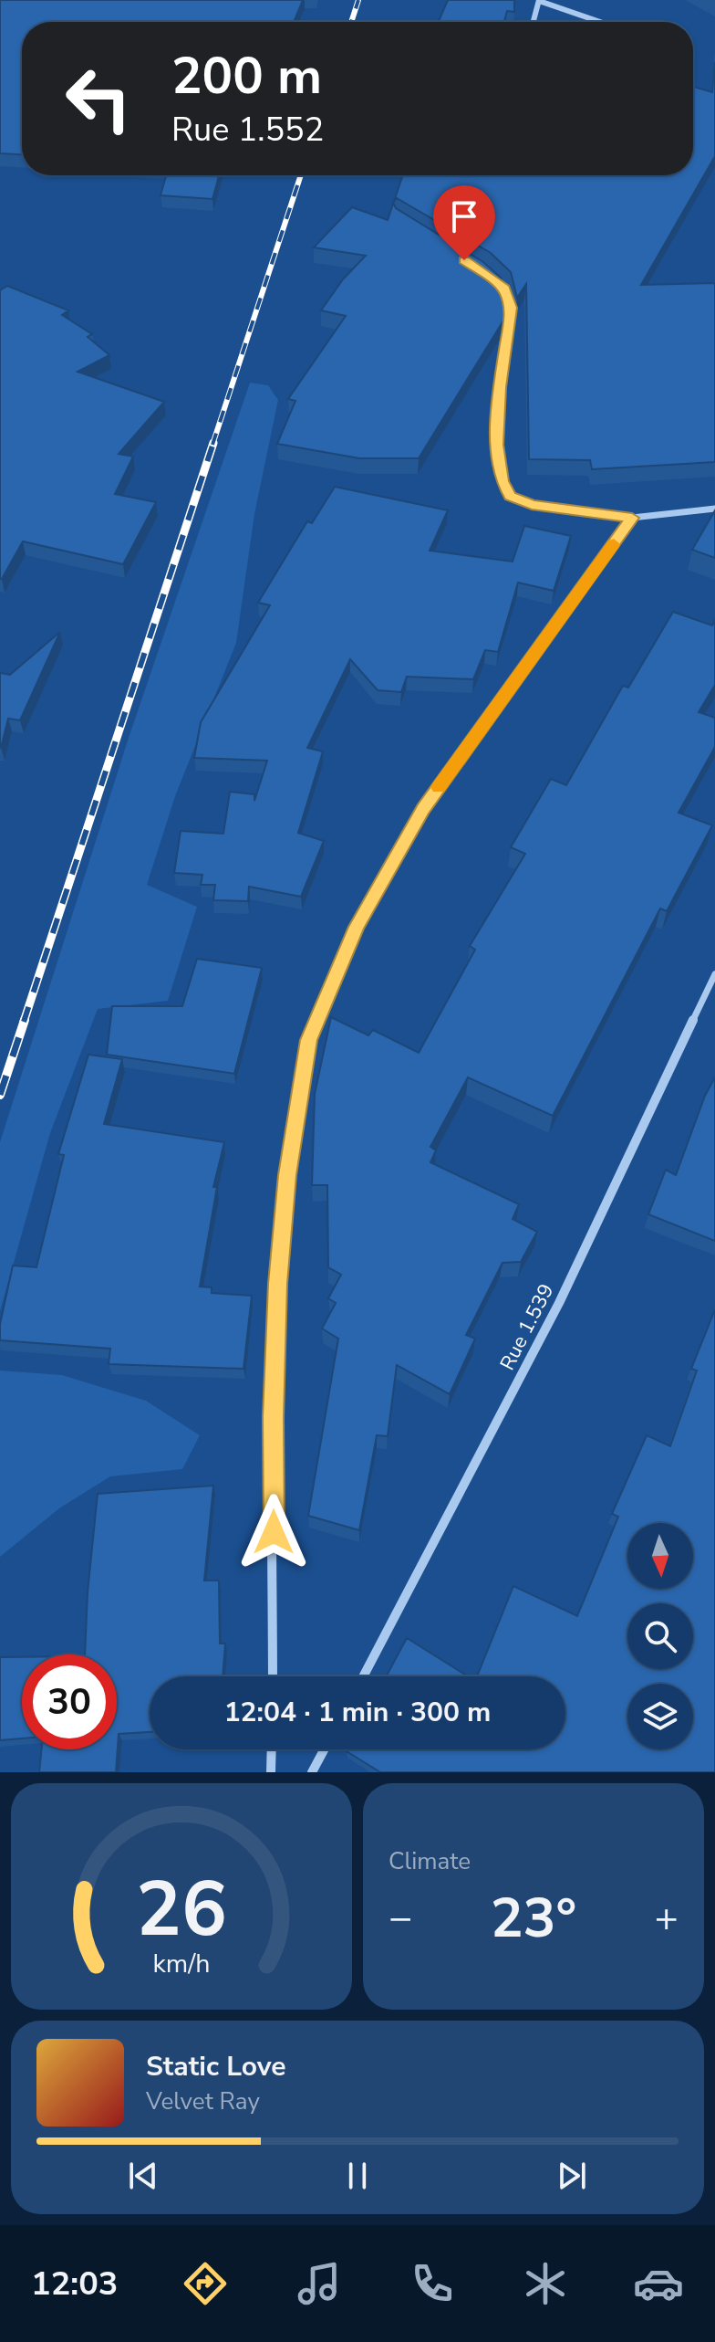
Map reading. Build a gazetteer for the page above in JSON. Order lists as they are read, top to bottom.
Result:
{
  "streets": {
    "street": ["Rue 1.539"]
  },
  "north": "bottom",
  "page": {
    "turn": ["200 m", "Rue 1.552"],
    "limit": "30",
    "trip": "12:04 · 1 min · 300 m",
    "tile": "Climate",
    "heat": ["−", "23°", "+"],
    "song": ["Static Love", "Velvet Ray"],
    "tabs": "12:03",
    "gauge": ["26", "km/h"]
  }
}
